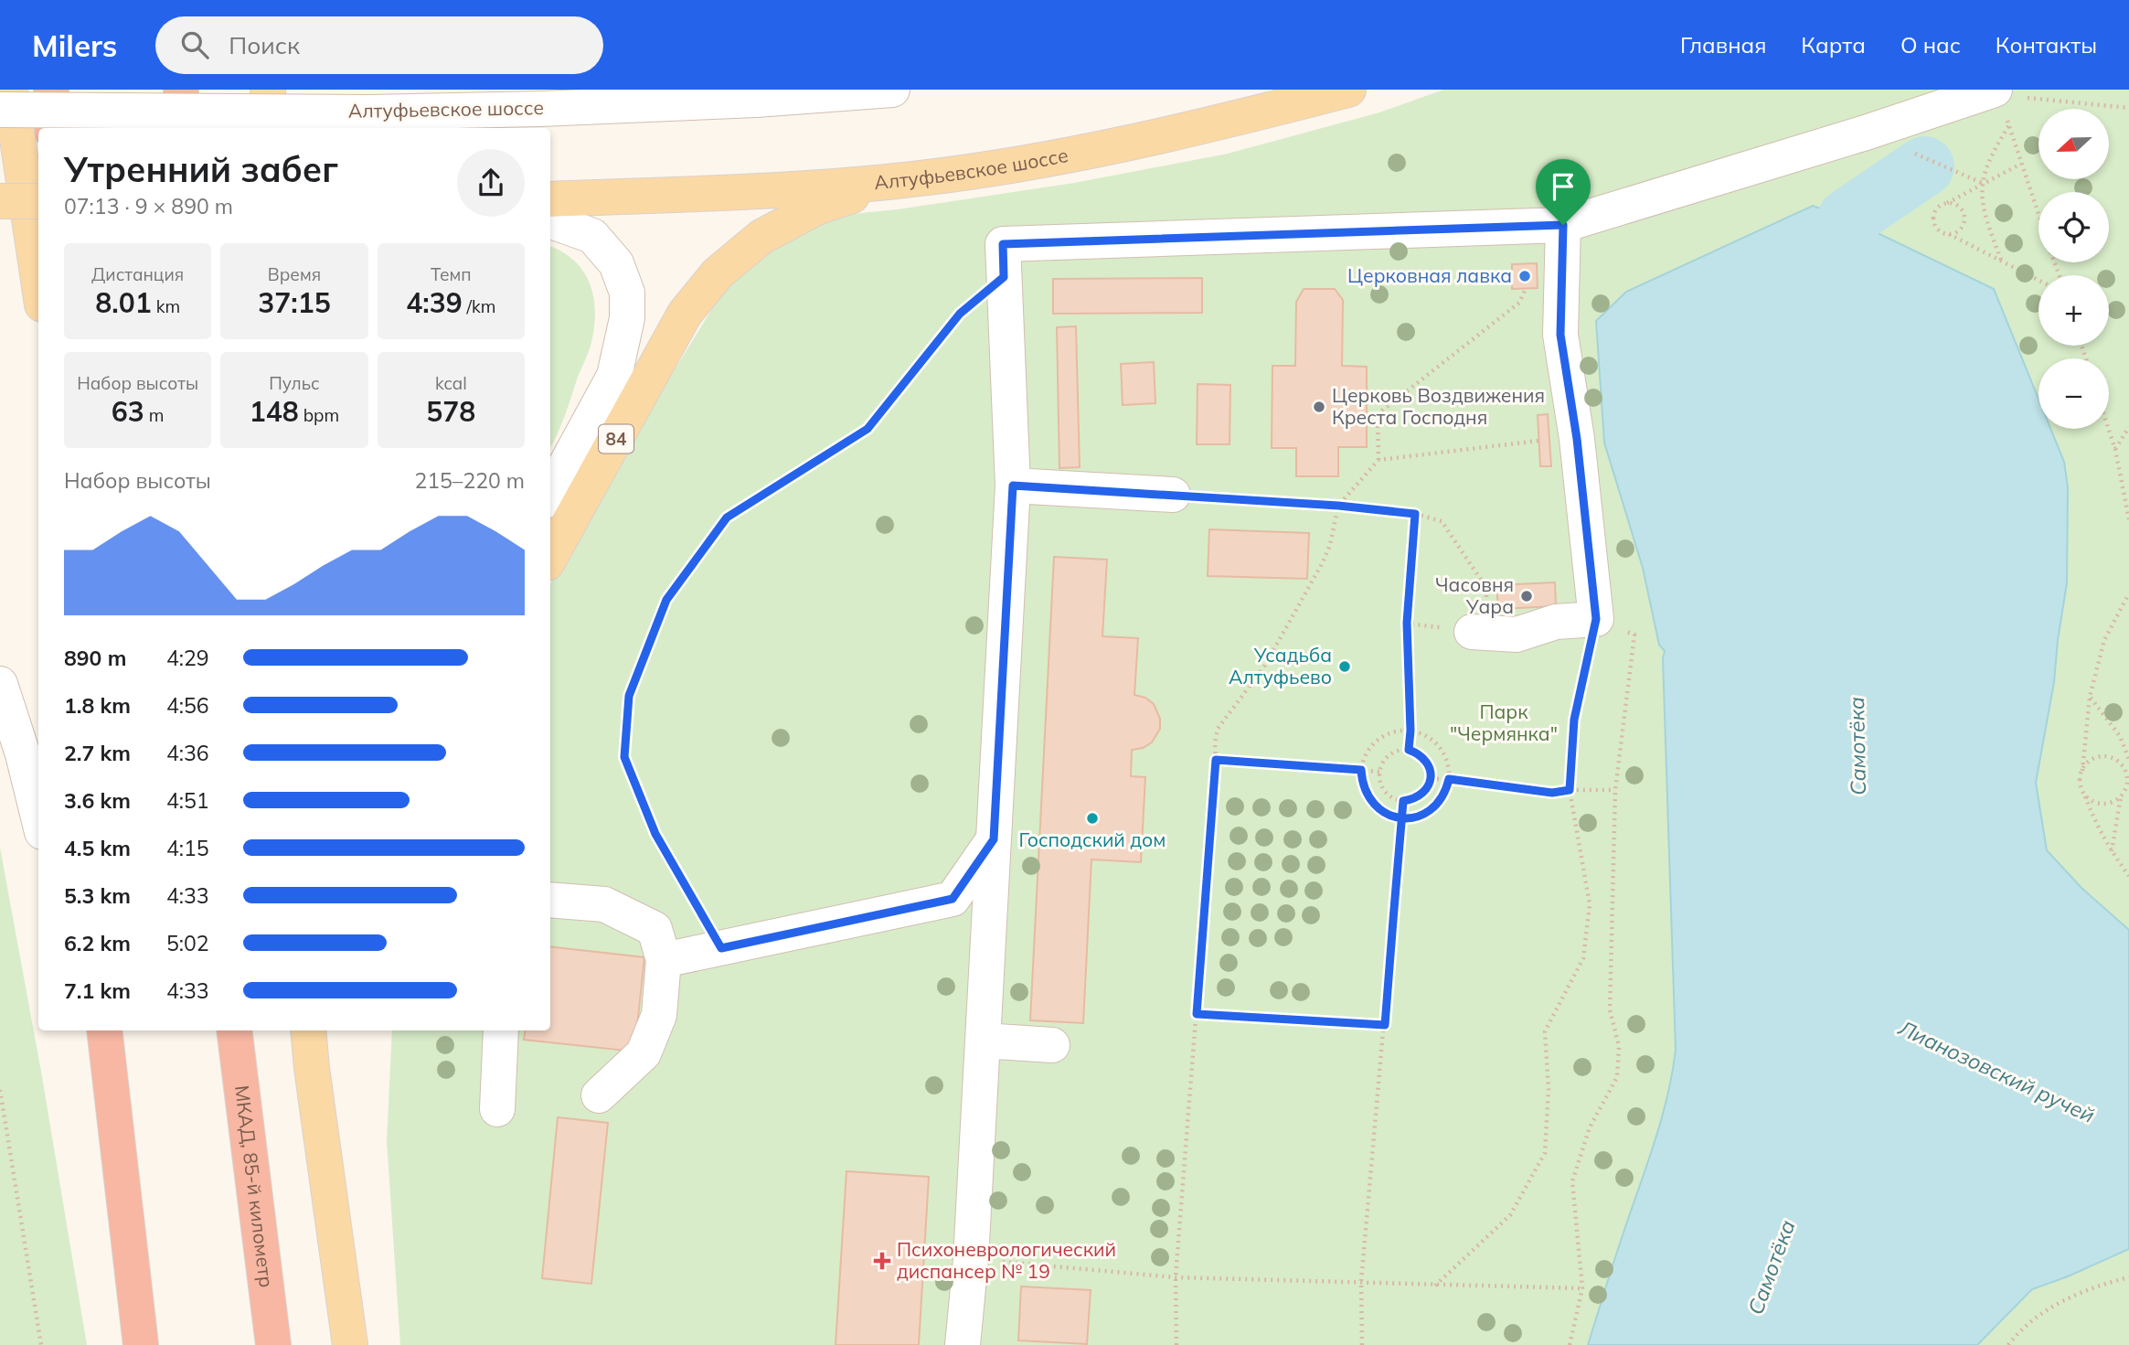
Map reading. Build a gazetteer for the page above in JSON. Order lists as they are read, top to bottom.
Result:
{
  "streets": {
    "highway": ["МКАД, 85-й километр"],
    "main road": ["Алтуфьевское шоссе", "84"]
  },
  "crossings": [
    ["Алтуфьевское шоссе", "84"]
  ],
  "water": ["Самотёка", "Лианозовский ручей"],
  "parks": ["Парк \"Чермянка\""],
  "places": {
    "other": [
      "Церковная лавка",
      "Церковь Воздвижения Креста Господня",
      "Часовня Уара",
      "Усадьба Алтуфьево",
      "Господский дом"
    ],
    "health": ["Психоневрологический диспансер № 19"]
  },
  "north": "left",
  "page": {
    "header": "Milers",
    "search": "Поиск",
    "nav": [
      "Главная",
      "Карта",
      "О нас",
      "Контакты"
    ],
    "map_buttons": ["+", "−"],
    "heading": ["Утренний забег", "07:13 · 9 × 890 m"],
    "stats": [
      ["Дистанция", "8.01 km"],
      ["Время", "37:15"],
      ["Темп", "4:39 /km"],
      ["Набор высоты", "63 m"],
      ["Пульс", "148 bpm"],
      ["kcal", "578"]
    ],
    "chart": ["Набор высоты", "215–220 m"],
    "list": [
      {
        "name": "890 m",
        "note": "4:29"
      },
      {
        "name": "1.8 km",
        "note": "4:56"
      },
      {
        "name": "2.7 km",
        "note": "4:36"
      },
      {
        "name": "3.6 km",
        "note": "4:51"
      },
      {
        "name": "4.5 km",
        "note": "4:15"
      },
      {
        "name": "5.3 km",
        "note": "4:33"
      },
      {
        "name": "6.2 km",
        "note": "5:02"
      },
      {
        "name": "7.1 km",
        "note": "4:33"
      }
    ]
  }
}
